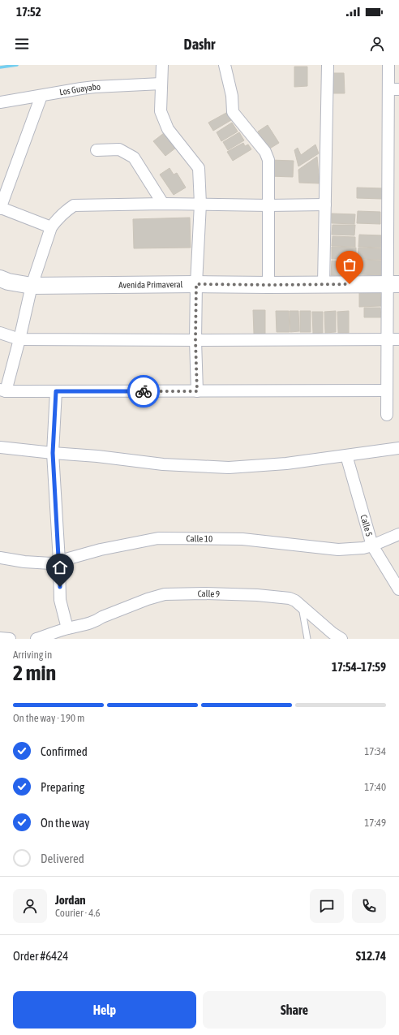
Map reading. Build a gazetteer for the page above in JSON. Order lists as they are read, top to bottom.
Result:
{
  "streets": {
    "street": [
      "Los Guayabo",
      "Avenida Primaveral",
      "Calle 5",
      "Calle 10",
      "Calle 9"
    ]
  },
  "crossings": [
    ["Calle 5", "Calle 10"]
  ],
  "page": {
    "status": "17:52",
    "header": "Dashr",
    "heading": ["2 min", "Arriving in", "17:54–17:59"],
    "panel": [
      "Jordan",
      "Courier · 4.6",
      "Order #6424",
      "$12.74"
    ],
    "bar": "On the way · 190 m",
    "list": [
      ["Confirmed", "17:34"],
      ["Preparing", "17:40"],
      ["On the way", "17:49"],
      "Delivered"
    ],
    "buttons": ["Help", "Share"]
  }
}
